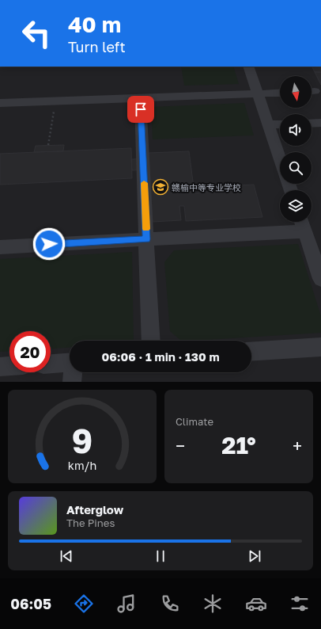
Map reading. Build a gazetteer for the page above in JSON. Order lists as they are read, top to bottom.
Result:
{
  "places": {
    "school or university": ["赣榆中等专业学校"]
  },
  "north": "bottom",
  "page": {
    "turn": ["40 m", "Turn left"],
    "limit": "20",
    "trip": "06:06 · 1 min · 130 m",
    "tile": "Climate",
    "heat": ["−", "21°", "+"],
    "song": ["Afterglow", "The Pines"],
    "tabs": "06:05",
    "gauge": ["9", "km/h"]
  }
}
